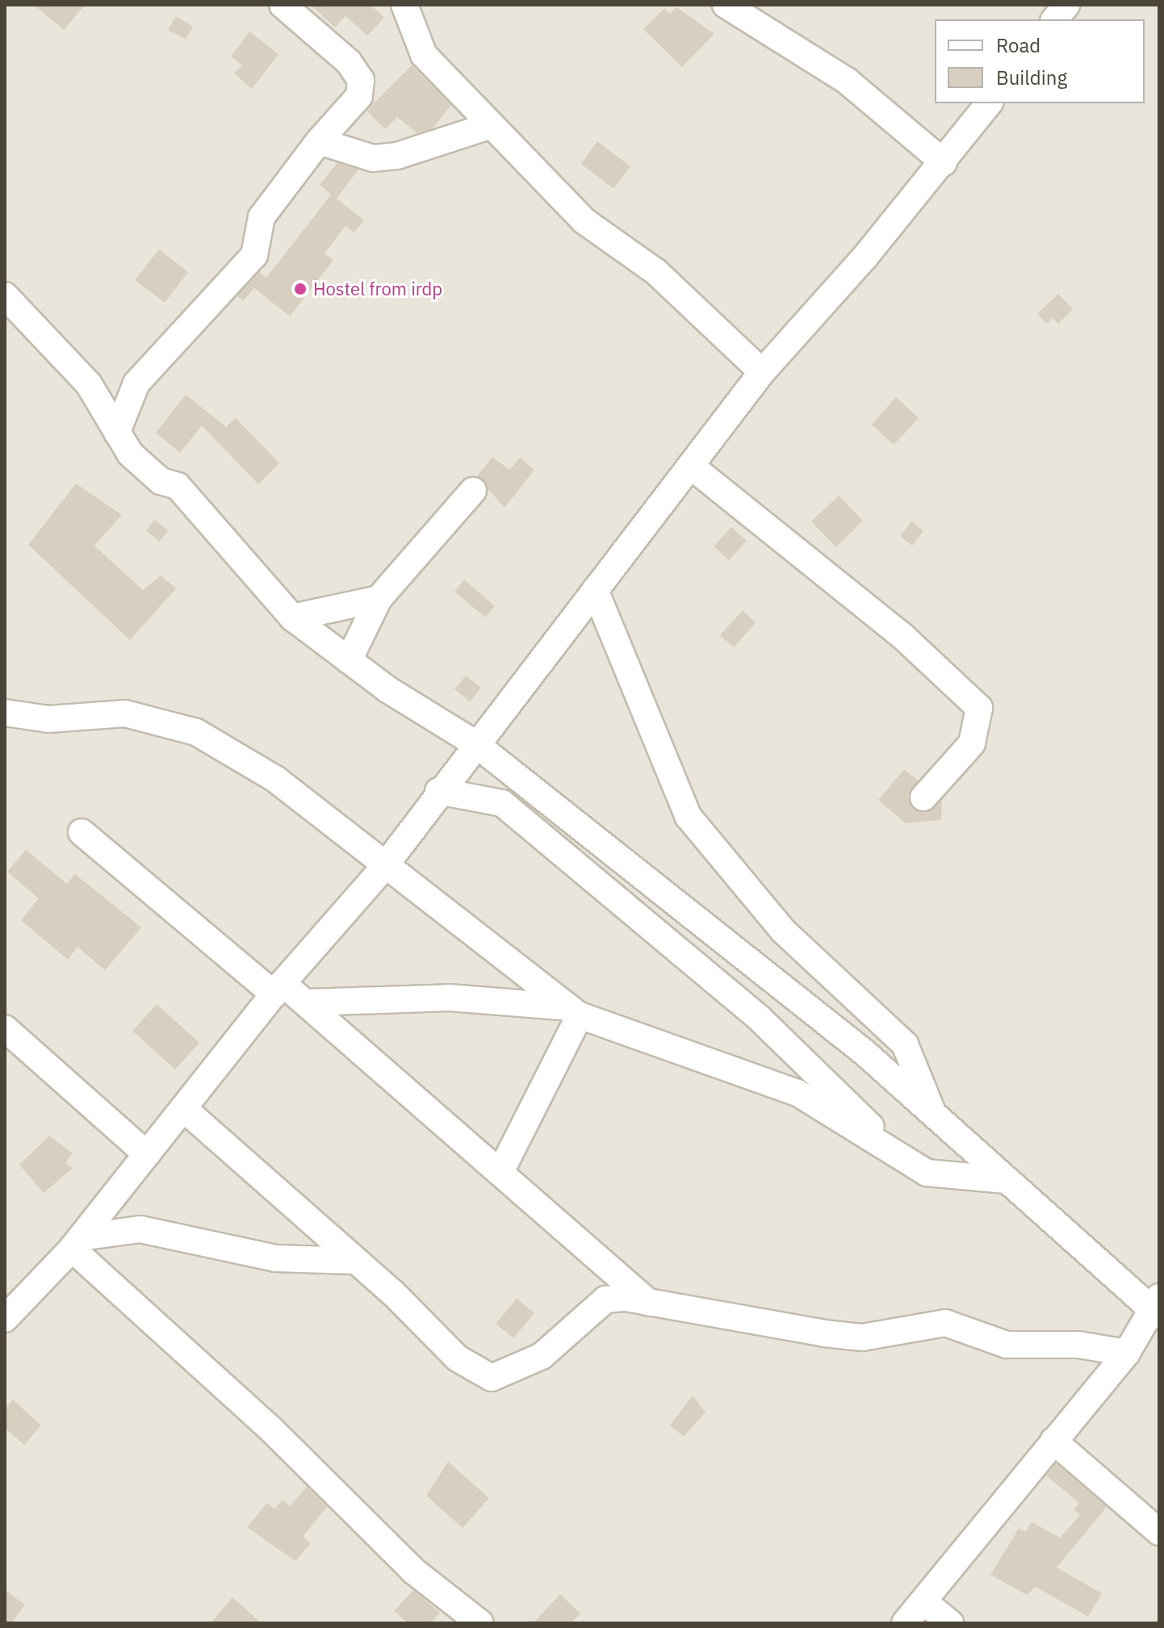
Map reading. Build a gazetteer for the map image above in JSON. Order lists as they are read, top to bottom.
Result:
{
  "places": ["Hostel from irdp"],
  "legend": ["Road", "Building"]
}
